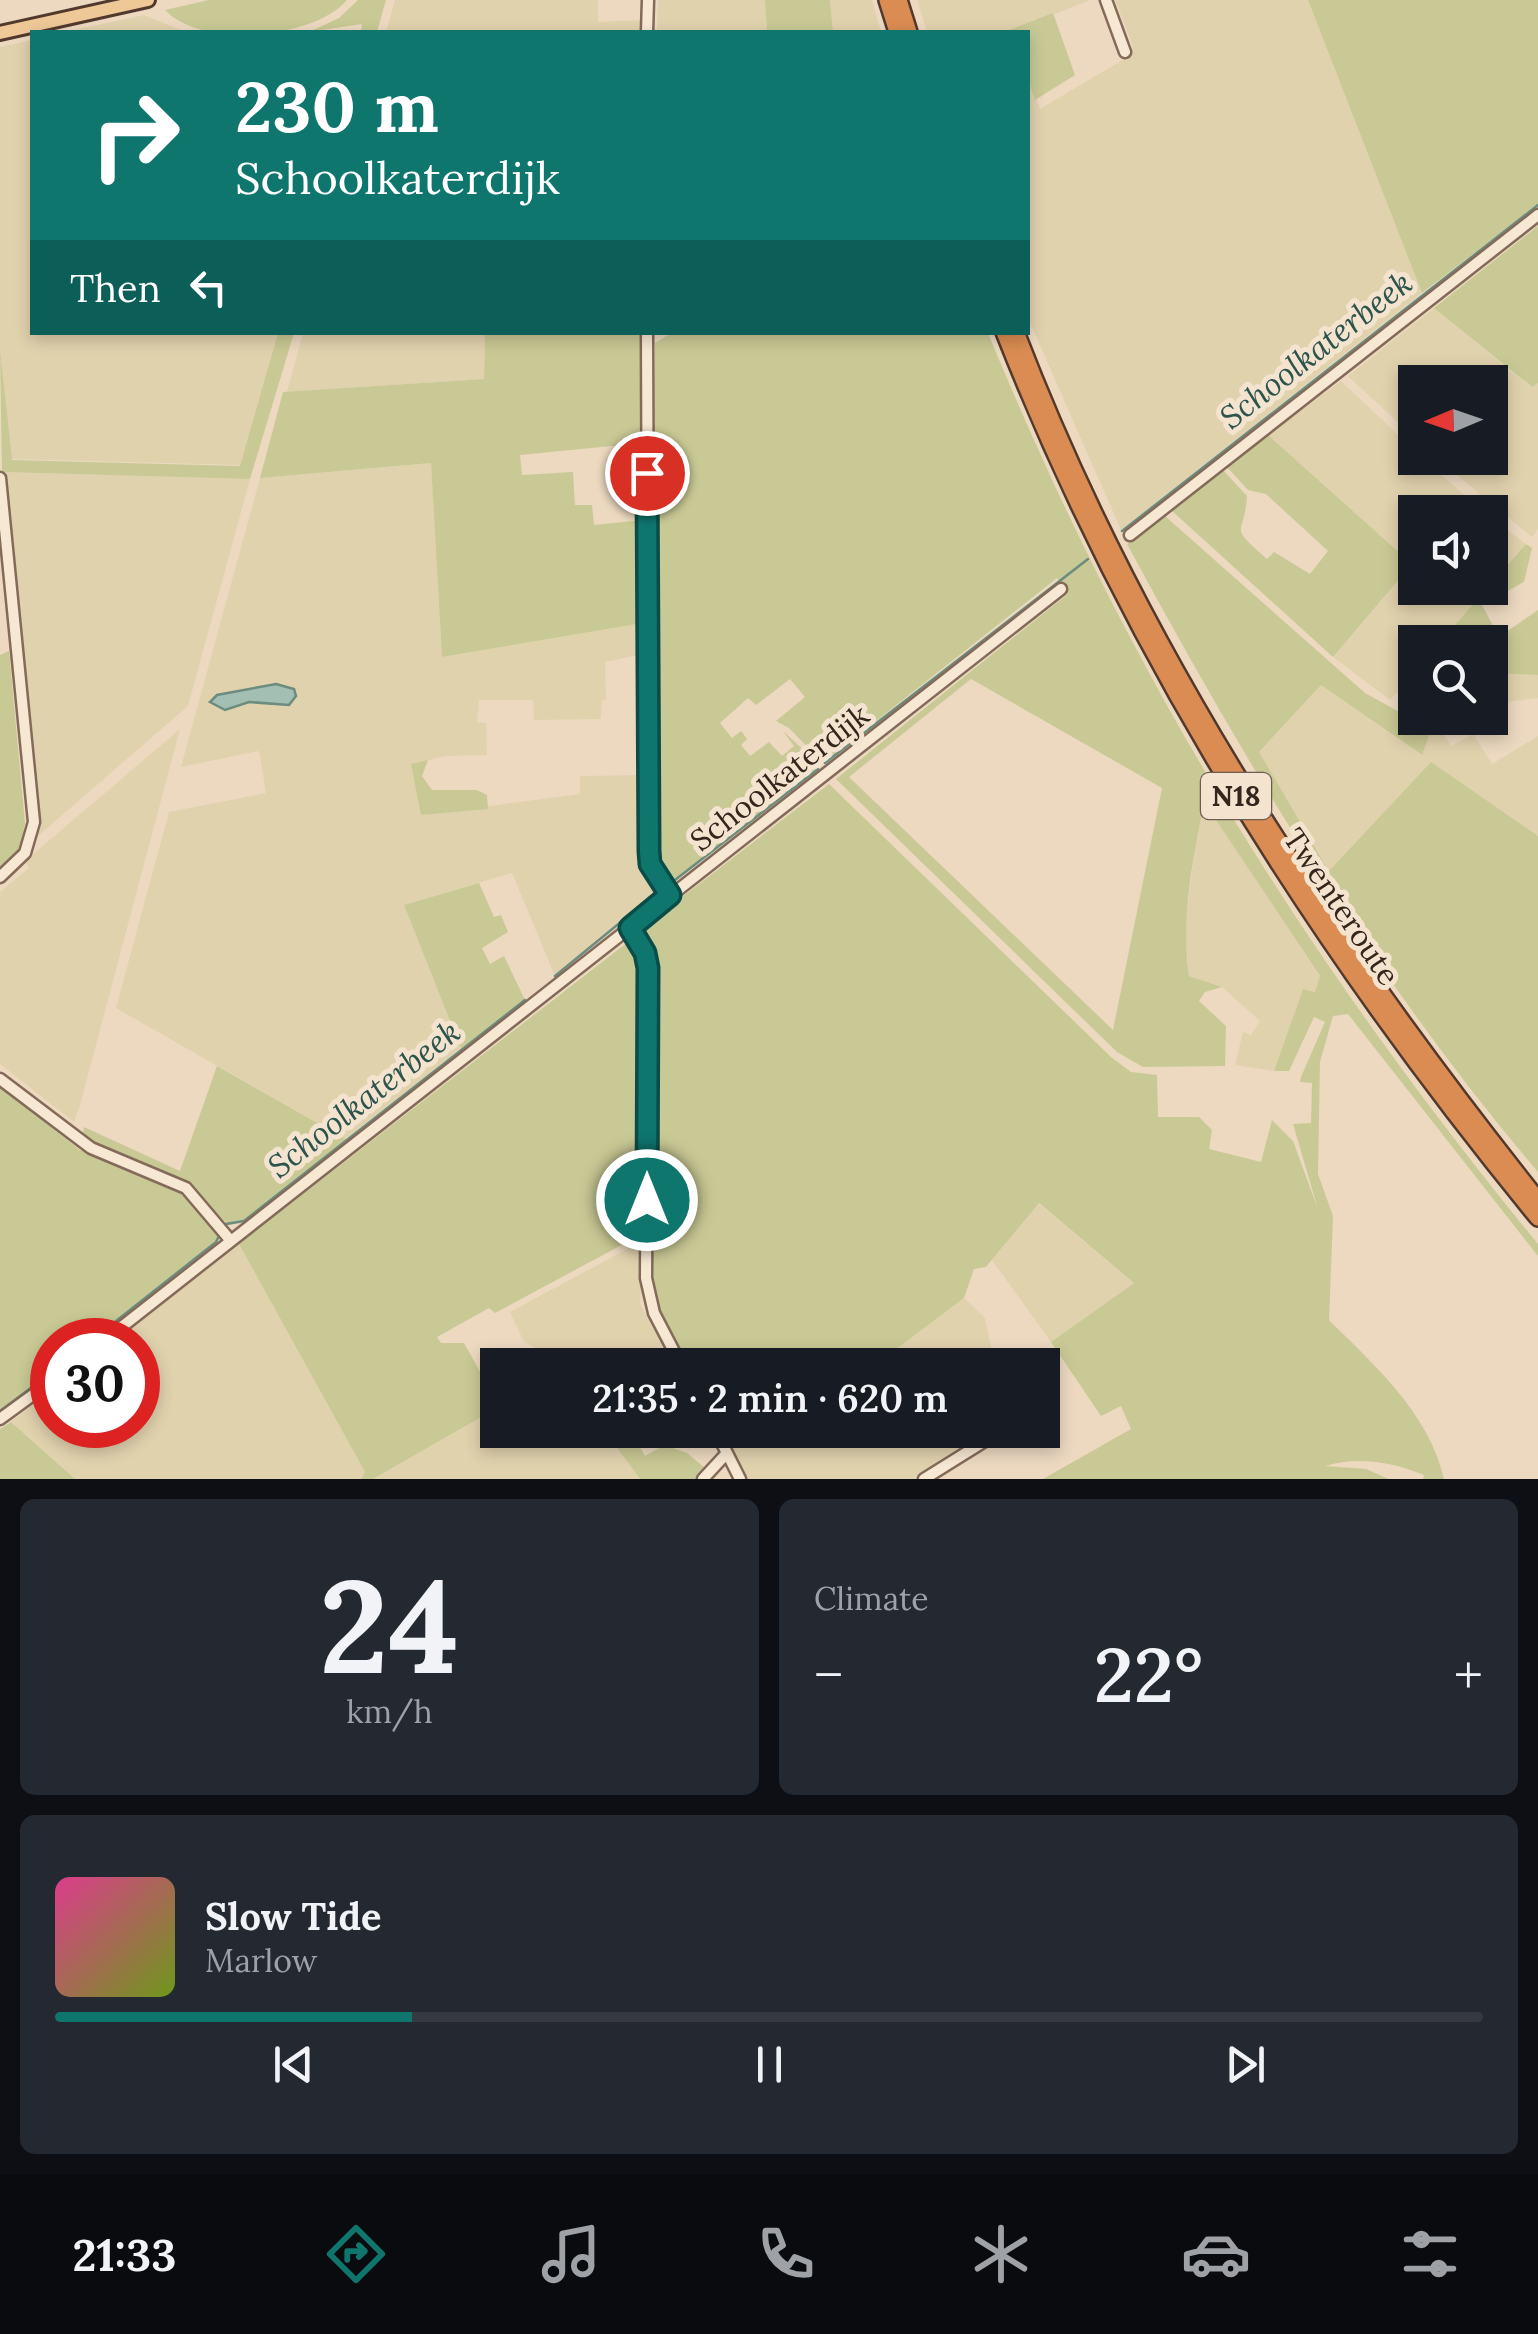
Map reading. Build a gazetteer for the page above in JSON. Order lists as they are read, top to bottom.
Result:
{
  "streets": {
    "highway": ["N18", "Twenteroute"],
    "street": ["Schoolkaterdijk"]
  },
  "water": ["Schoolkaterbeek"],
  "north": "left",
  "page": {
    "turn": ["230 m", "Schoolkaterdijk"],
    "then": "Then",
    "limit": "30",
    "trip": "21:35 · 2 min · 620 m",
    "tile": [
      ["24", "km/h"],
      "Climate"
    ],
    "heat": ["−", "22°", "+"],
    "song": ["Slow Tide", "Marlow"],
    "tabs": "21:33"
  }
}
